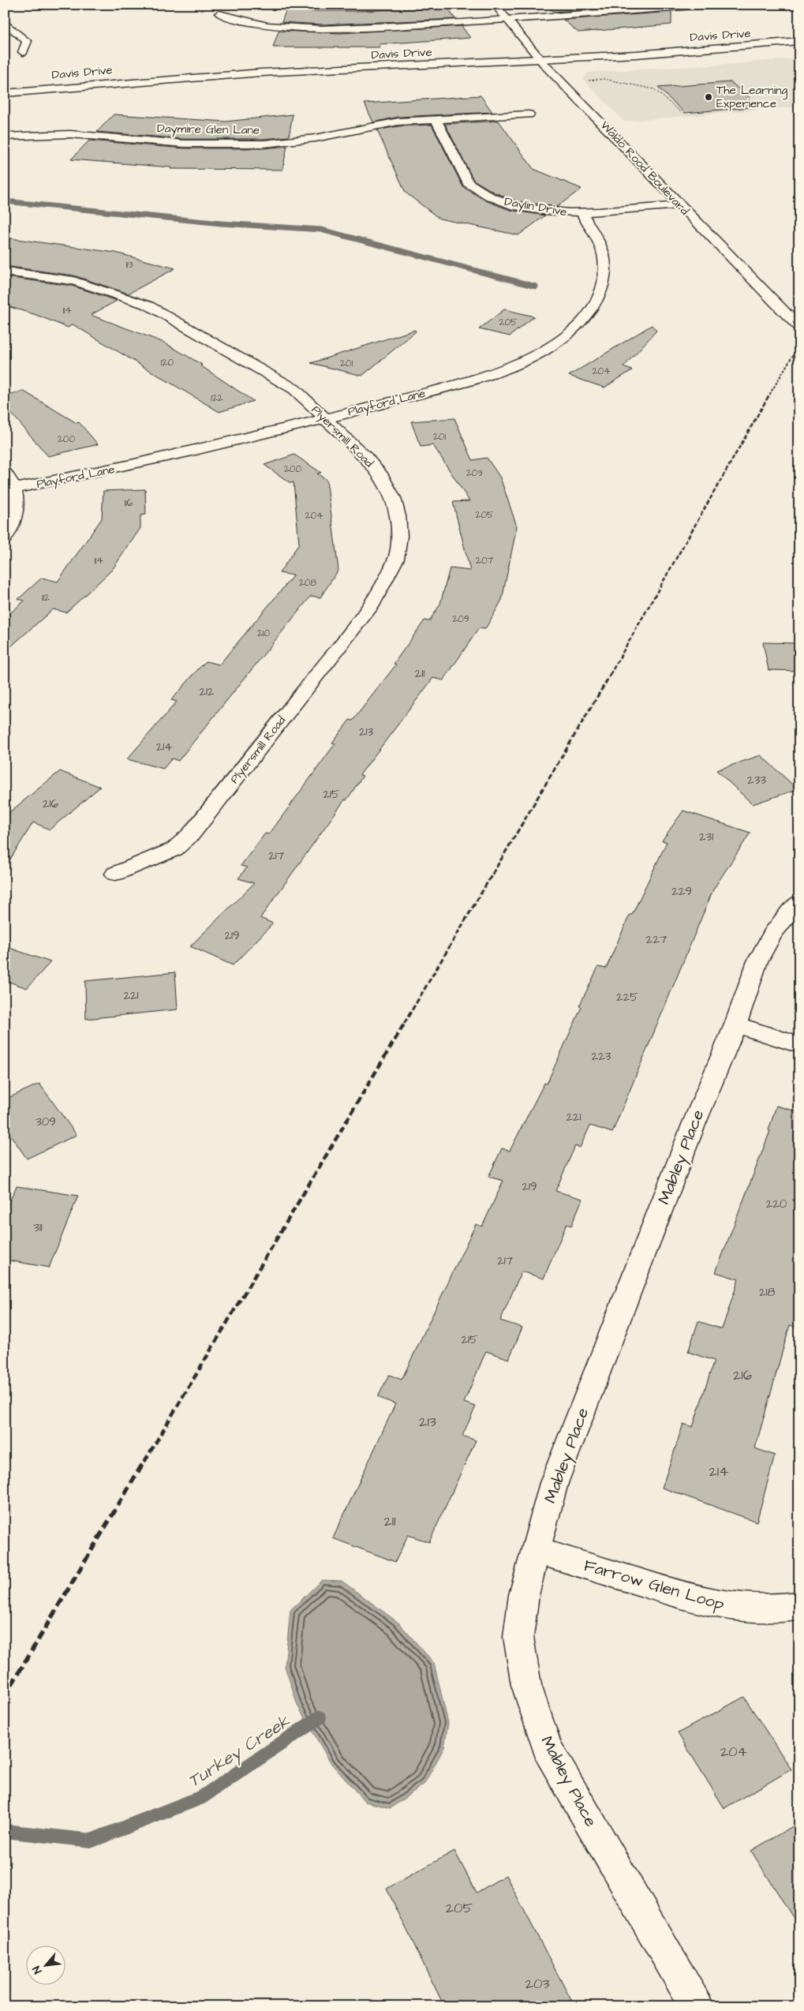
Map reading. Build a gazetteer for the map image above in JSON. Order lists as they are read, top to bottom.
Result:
{
  "streets": {
    "street": [
      "Davis Drive",
      "Daymire Glen Lane",
      "Waldo Rood Boulevard",
      "Daylin Drive",
      "Playford Lane",
      "Plyersmill Road",
      "Mabley Place",
      "Farrow Glen Loop"
    ]
  },
  "crossings": [
    ["Davis Drive", "Waldo Rood Boulevard"],
    ["Daymire Glen Lane", "Daylin Drive"],
    ["Waldo Rood Boulevard", "Daylin Drive"],
    ["Daylin Drive", "Playford Lane"],
    ["Playford Lane", "Plyersmill Road"],
    ["Mabley Place", "Farrow Glen Loop"]
  ],
  "water": ["Turkey Creek"],
  "places": ["The Learning Experience"],
  "house_numbers": [
    "113",
    "114",
    "205",
    "120",
    "201",
    "204",
    "122",
    "201",
    "200",
    "200",
    "203",
    "116",
    "205",
    "204",
    "114",
    "207",
    "208",
    "112",
    "209",
    "210",
    "211",
    "212",
    "213",
    "214",
    "233",
    "215",
    "216",
    "231",
    "217",
    "229",
    "219",
    "227",
    "221",
    "225",
    "223",
    "221",
    "309",
    "219",
    "220",
    "311",
    "217",
    "218",
    "215",
    "216",
    "213",
    "214",
    "211",
    "204",
    "205",
    "203"
  ],
  "north": "bottom left"
}
